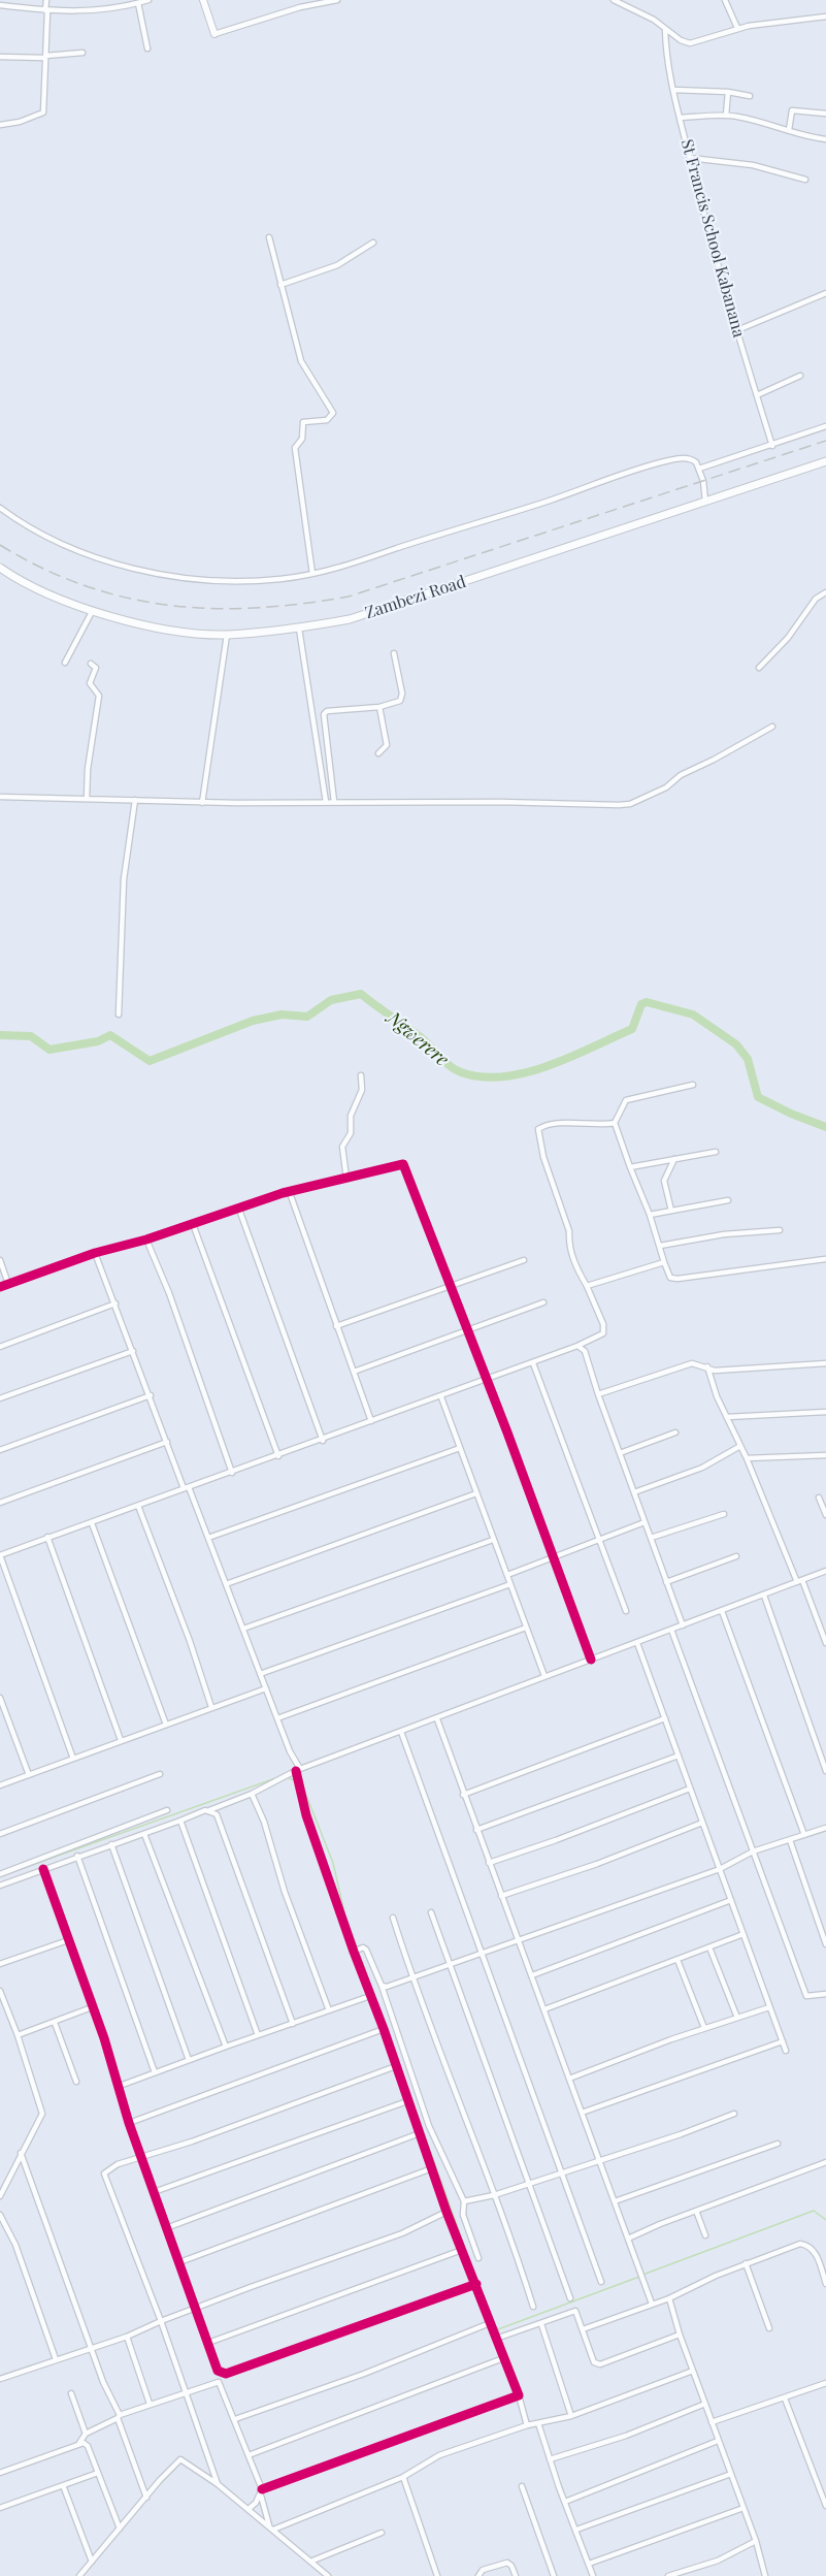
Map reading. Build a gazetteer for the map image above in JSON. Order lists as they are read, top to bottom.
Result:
{
  "streets": {
    "main road": ["Zambezi Road"],
    "street": ["St Francis School Kabanana"]
  },
  "water": ["Ngwerere"]
}
